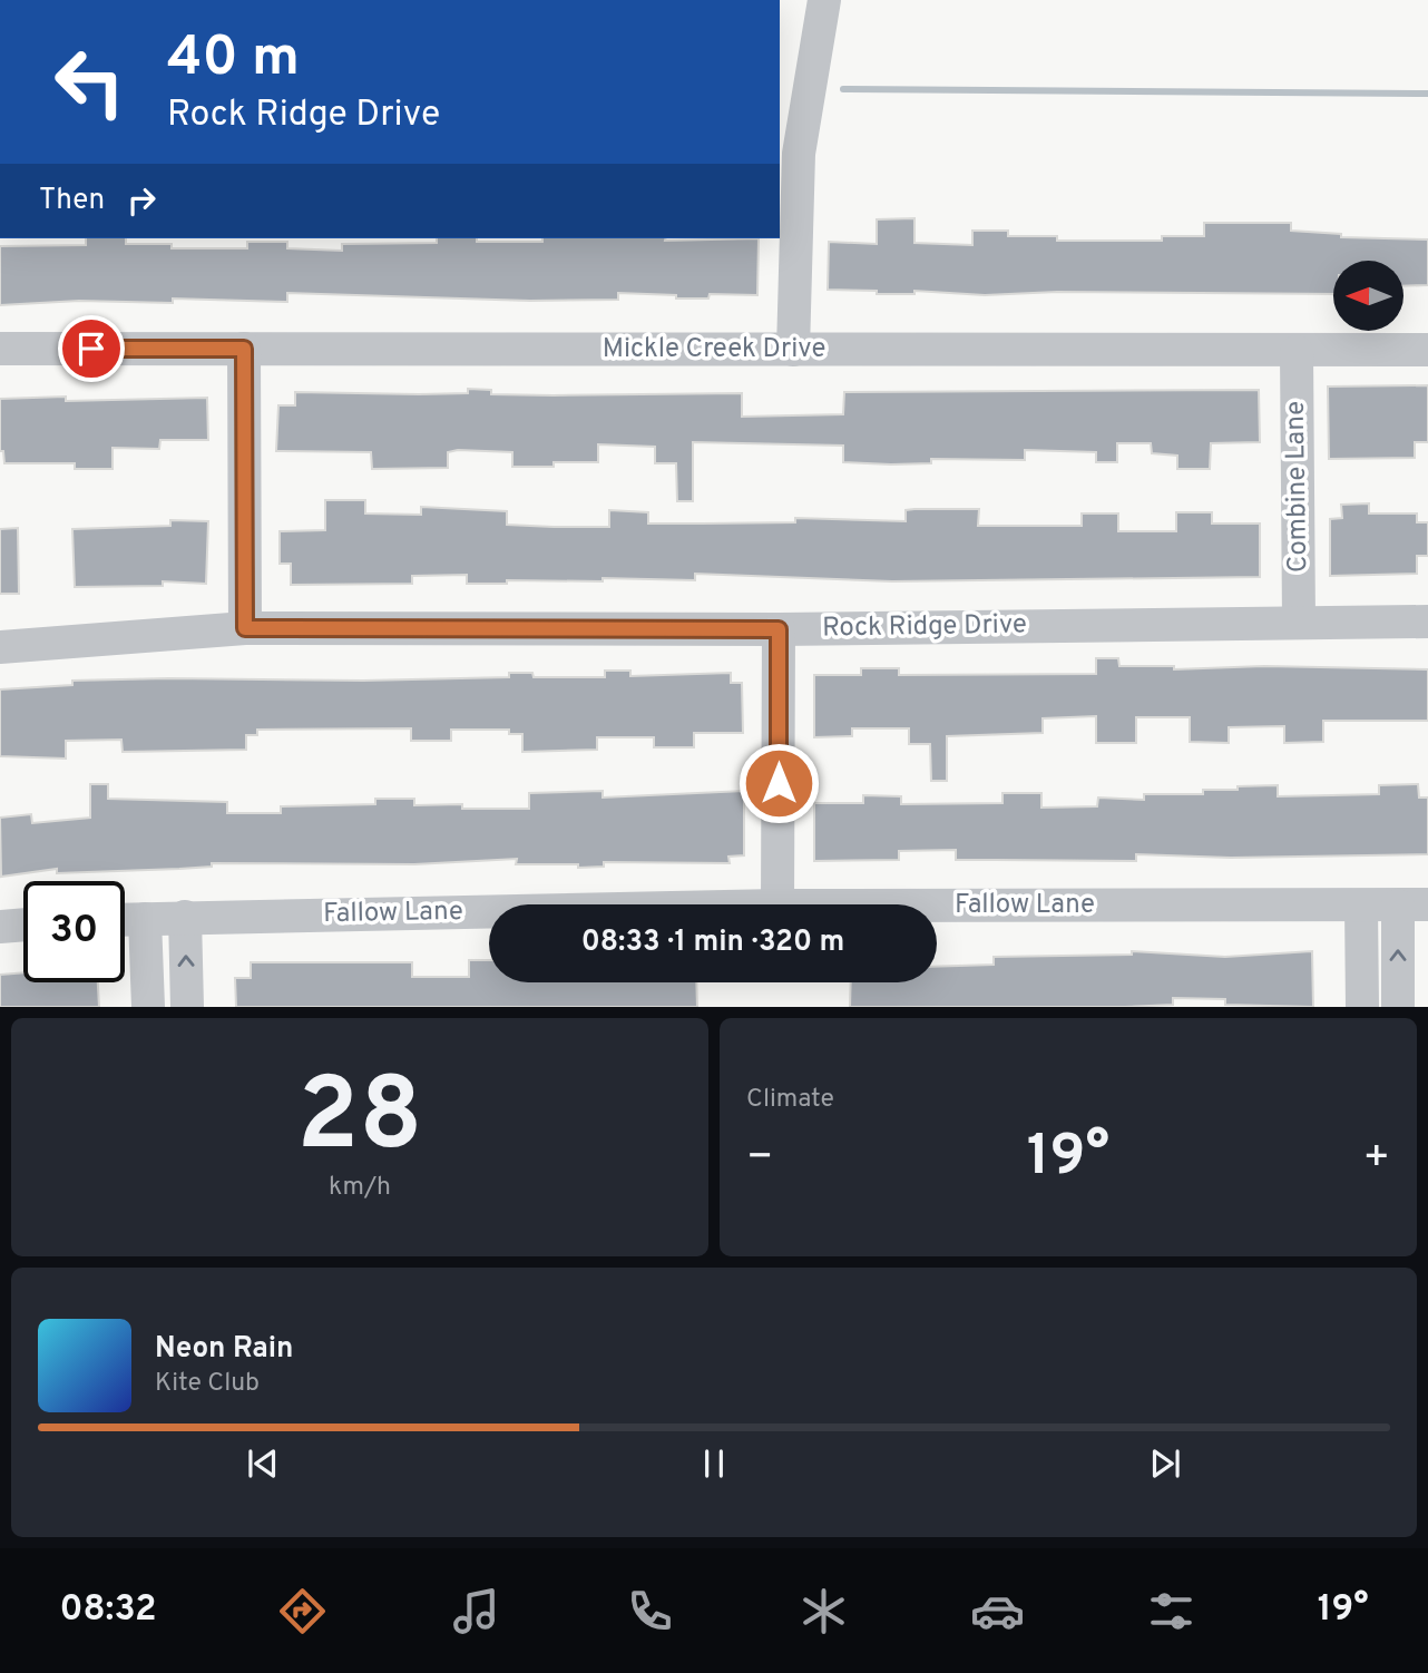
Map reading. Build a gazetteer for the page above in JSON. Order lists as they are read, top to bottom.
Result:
{
  "streets": {
    "street": [
      "Mickle Creek Drive",
      "Combine Lane",
      "Rock Ridge Drive",
      "Fallow Lane"
    ]
  },
  "crossings": [
    ["Mickle Creek Drive", "Combine Lane"],
    ["Combine Lane", "Rock Ridge Drive"]
  ],
  "north": "left",
  "page": {
    "turn": ["40 m", "Rock Ridge Drive"],
    "then": "Then",
    "limit": "30",
    "trip": "08:33 · 1 min · 320 m",
    "tile": [
      ["28", "km/h"],
      "Climate"
    ],
    "heat": ["−", "19°", "+"],
    "song": ["Neon Rain", "Kite Club"],
    "tabs": ["08:32", "19°"]
  }
}
